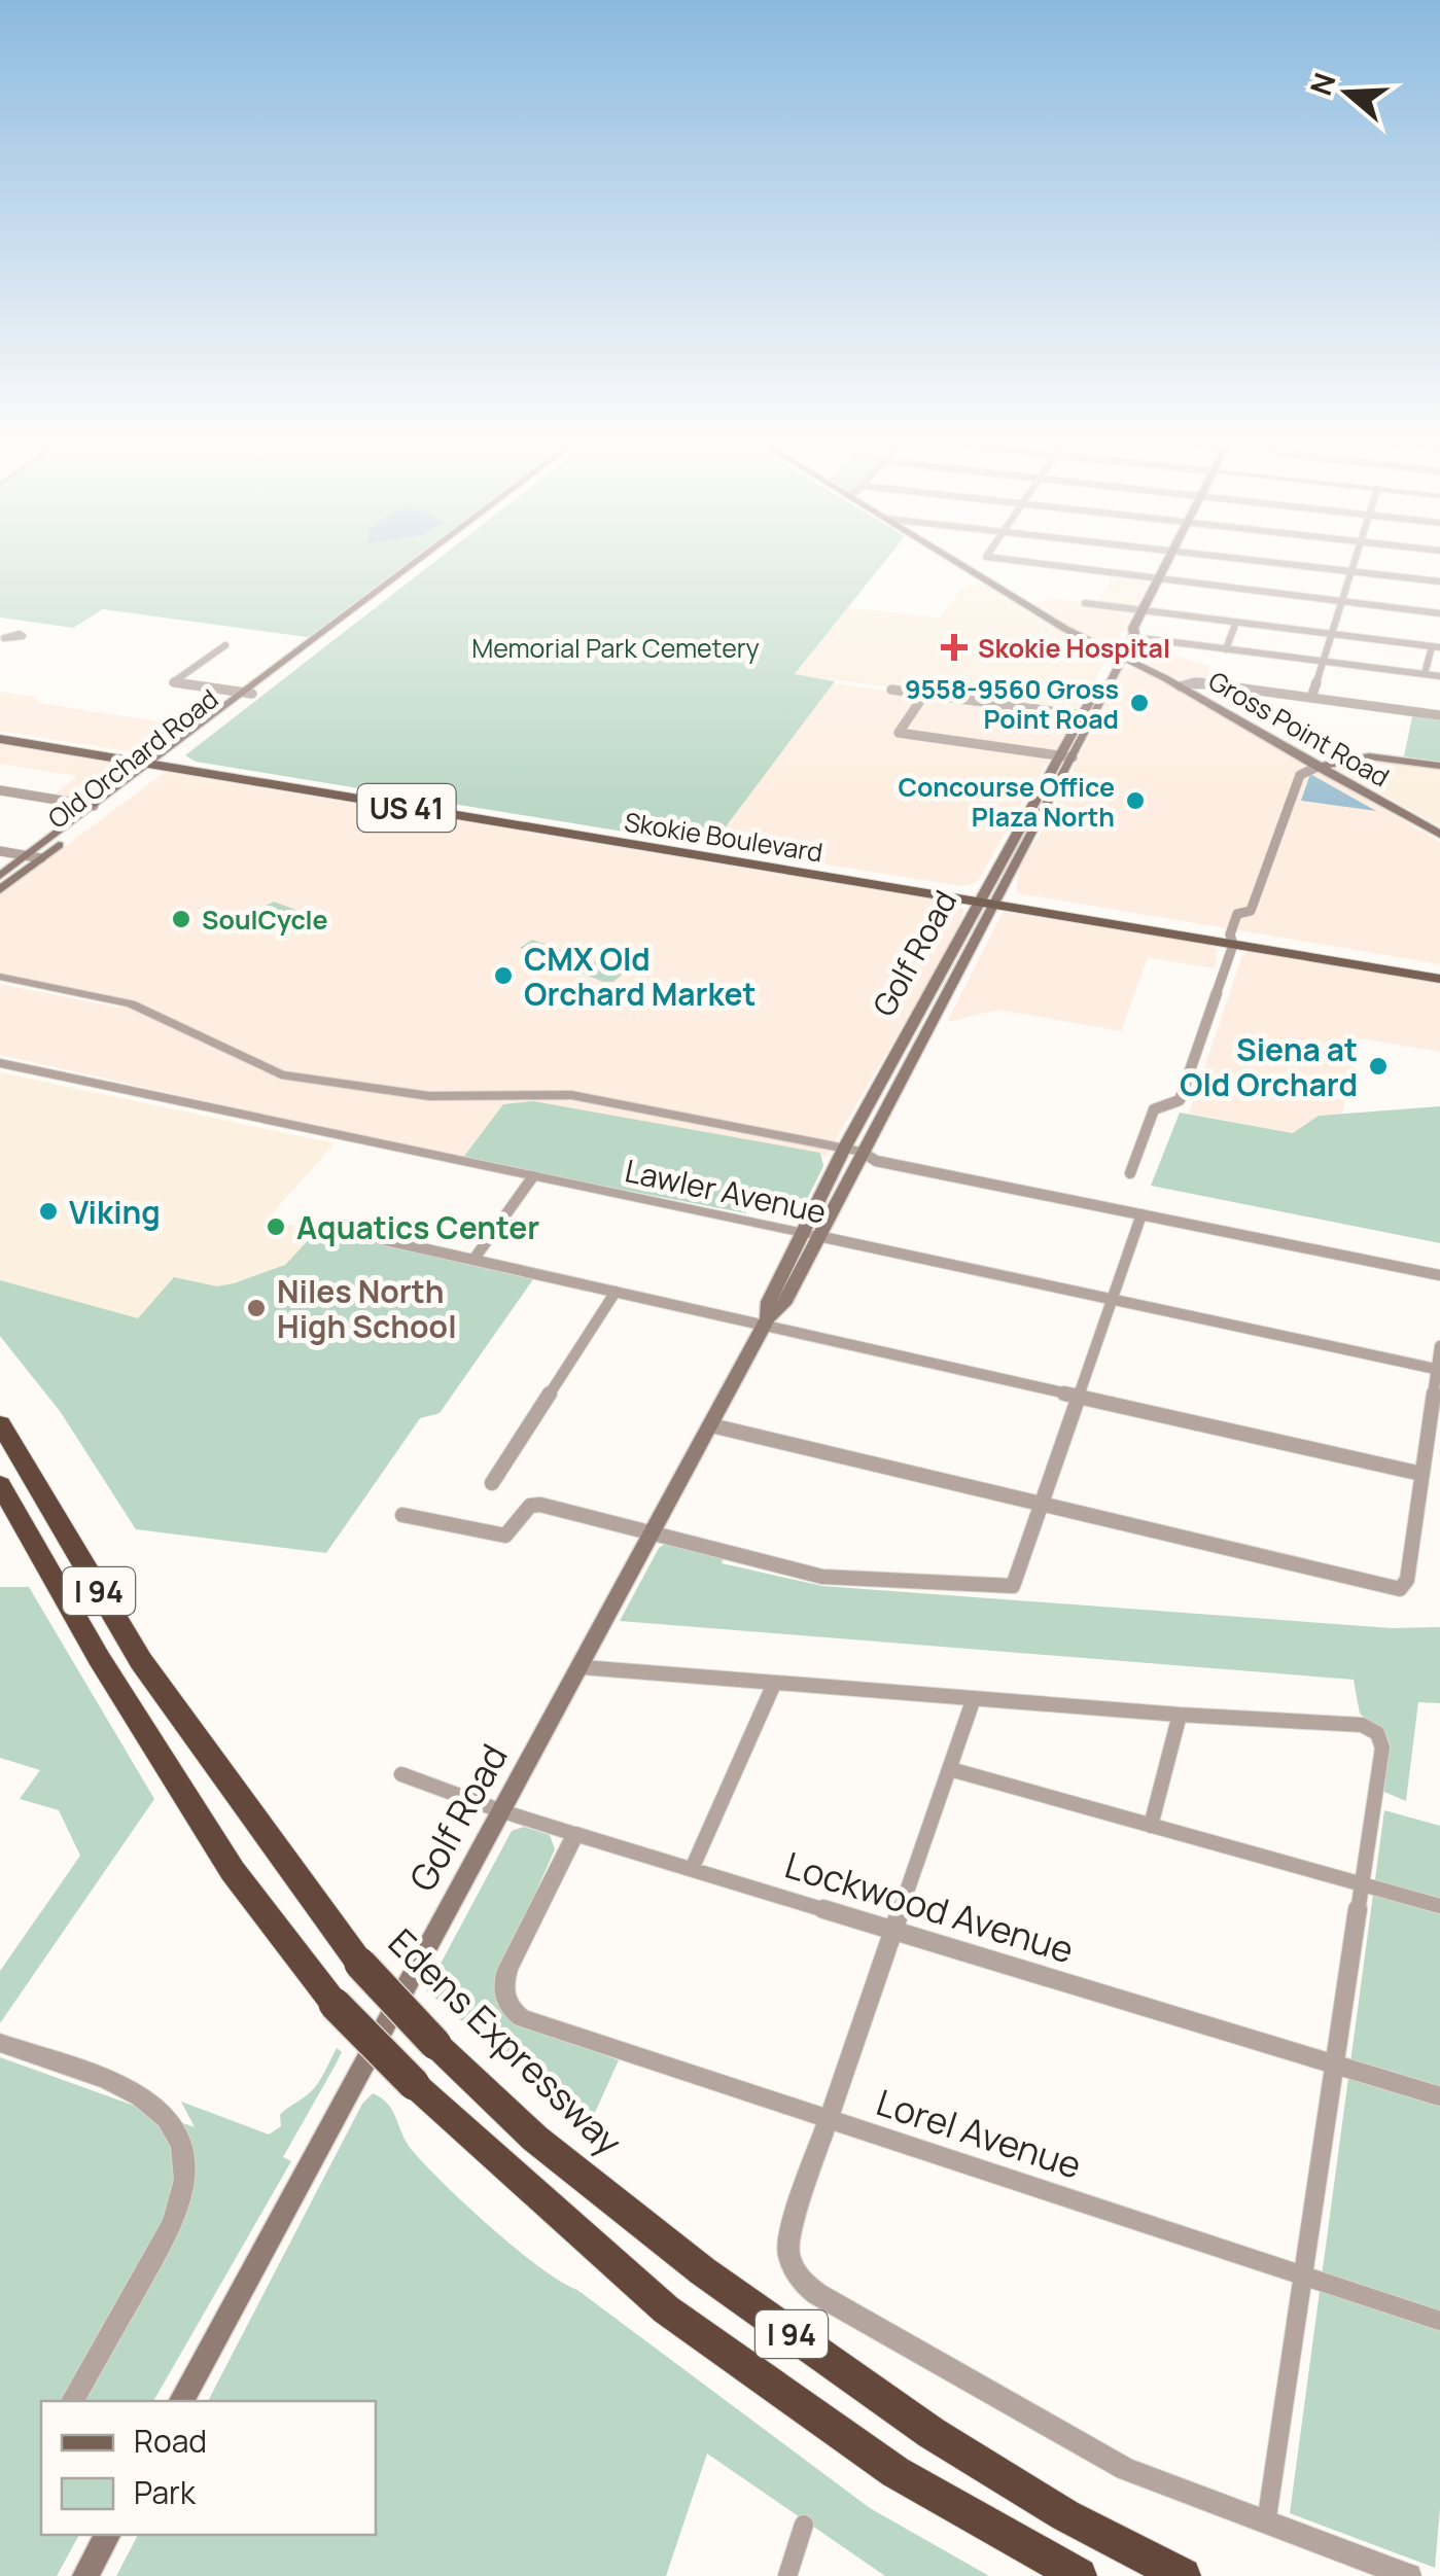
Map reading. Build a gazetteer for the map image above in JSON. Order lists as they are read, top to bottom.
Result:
{
  "streets": {
    "highway": ["I 94", "Edens Expressway"],
    "main road": [
      "Gross Point Road",
      "Old Orchard Road",
      "US 41",
      "Skokie Boulevard",
      "Golf Road"
    ],
    "street": ["Lawler Avenue", "Lockwood Avenue", "Lorel Avenue"]
  },
  "crossings": [
    ["Gross Point Road", "Golf Road"],
    ["Old Orchard Road", "Skokie Boulevard"],
    ["Skokie Boulevard", "Golf Road"],
    ["Golf Road", "Lawler Avenue"],
    ["Golf Road", "Lockwood Avenue"],
    ["Lockwood Avenue", "Lorel Avenue"]
  ],
  "parks": ["Memorial Park Cemetery"],
  "places": {
    "health": ["Skokie Hospital"],
    "other": [
      "9558-9560 Gross Point Road",
      "Concourse Office Plaza North",
      "SoulCycle",
      "CMX Old Orchard Market",
      "Siena at Old Orchard",
      "Viking",
      "Aquatics Center",
      "Niles North High School"
    ]
  },
  "legend": ["Road", "Park"],
  "north": "left"
}
